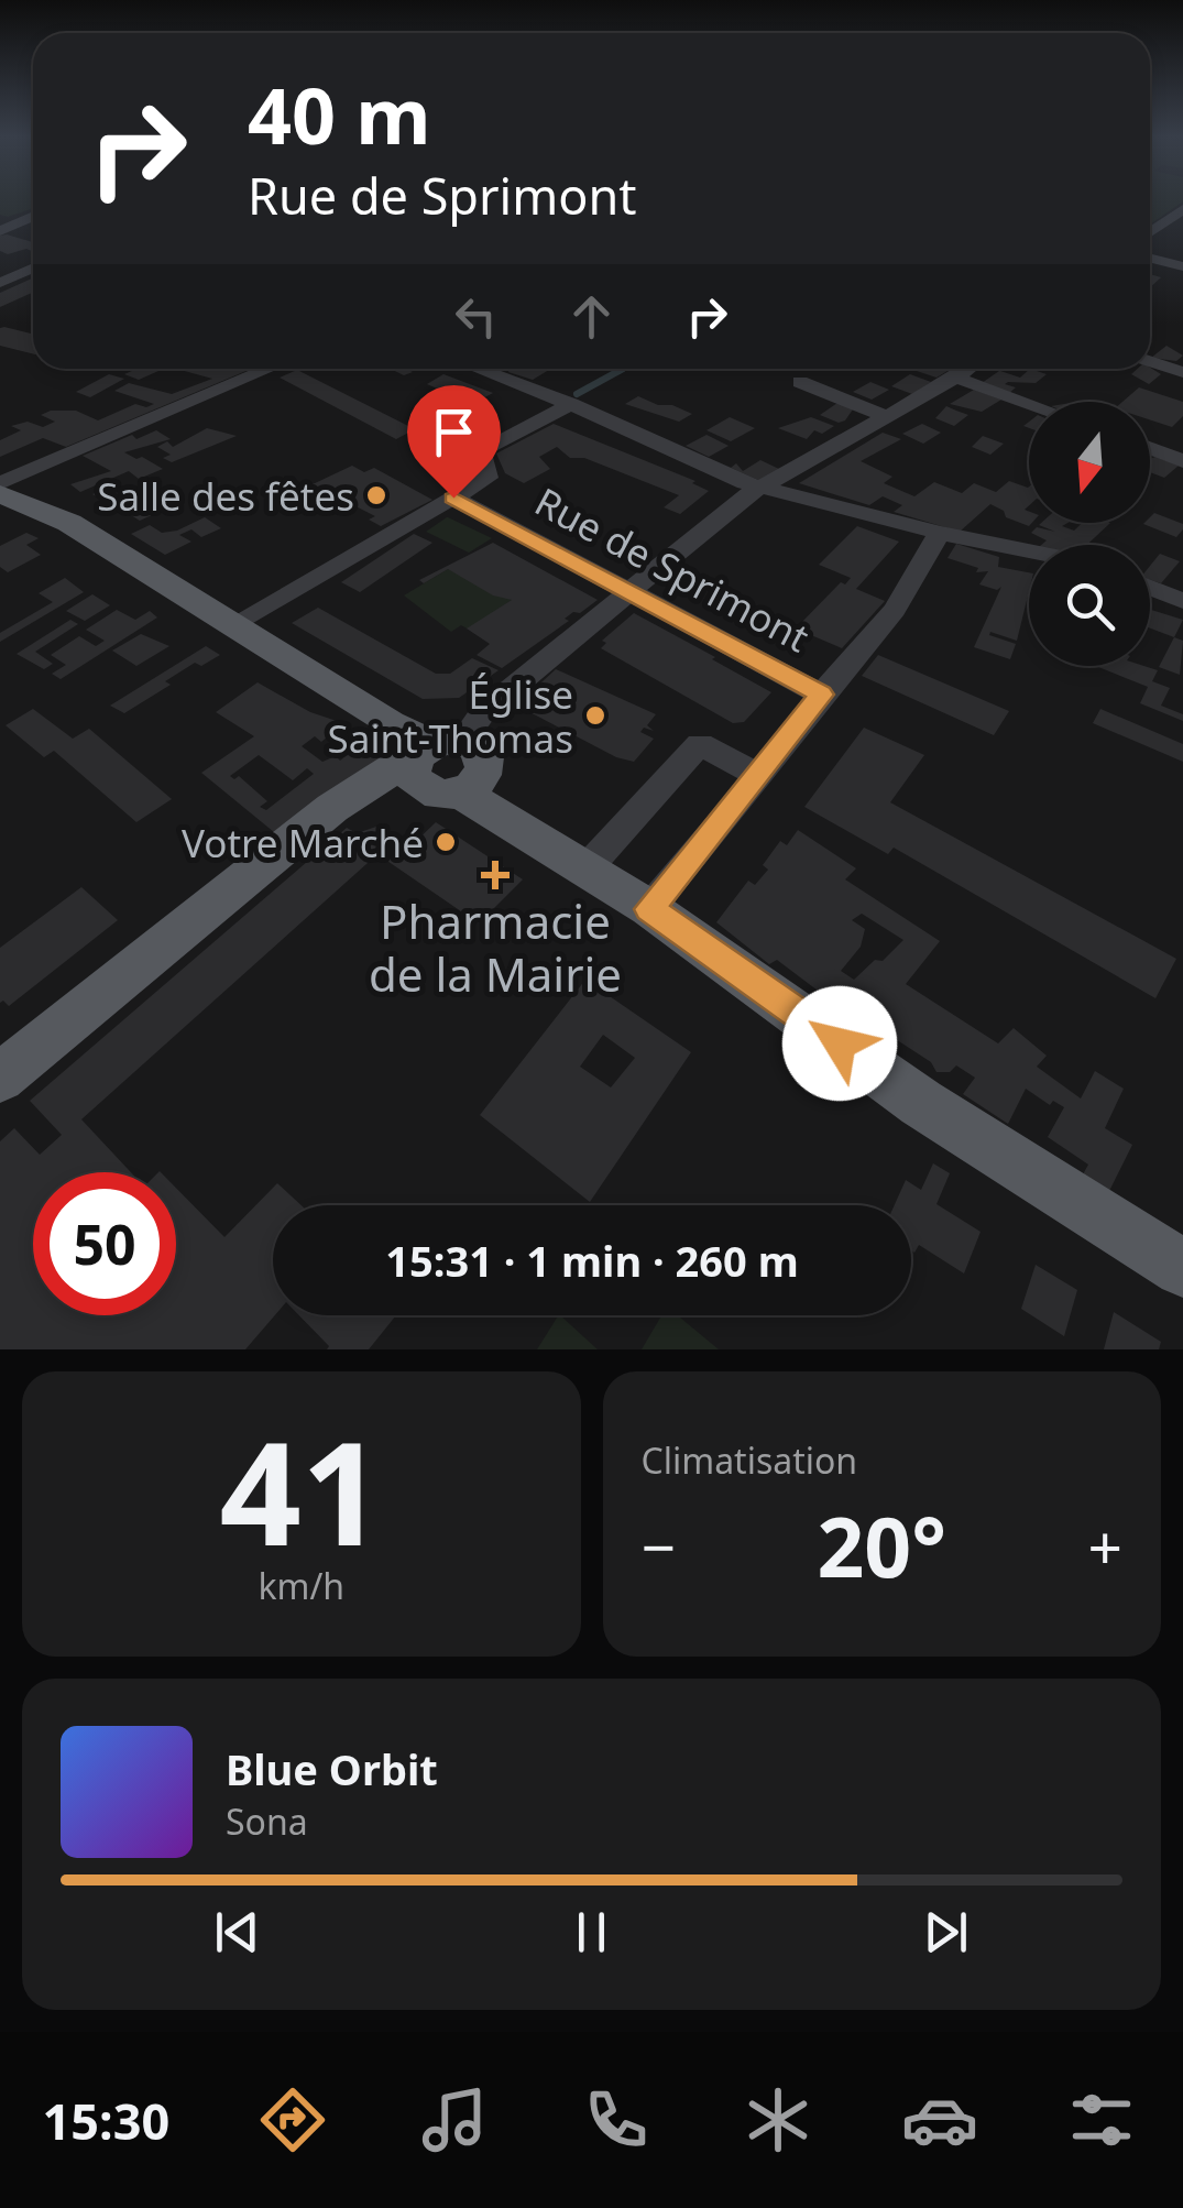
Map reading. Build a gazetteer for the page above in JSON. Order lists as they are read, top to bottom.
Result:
{
  "streets": {
    "street": ["Rue de Sprimont"]
  },
  "places": {
    "other": ["Salle des fêtes", "Église Saint-Thomas", "Votre Marché"],
    "health": ["Pharmacie de la Mairie"]
  },
  "north": "bottom",
  "page": {
    "turn": ["40 m", "Rue de Sprimont"],
    "limit": "50",
    "trip": "15:31 · 1 min · 260 m",
    "tile": [
      ["41", "km/h"],
      "Climatisation"
    ],
    "heat": ["−", "20°", "+"],
    "song": ["Blue Orbit", "Sona"],
    "tabs": "15:30"
  }
}
